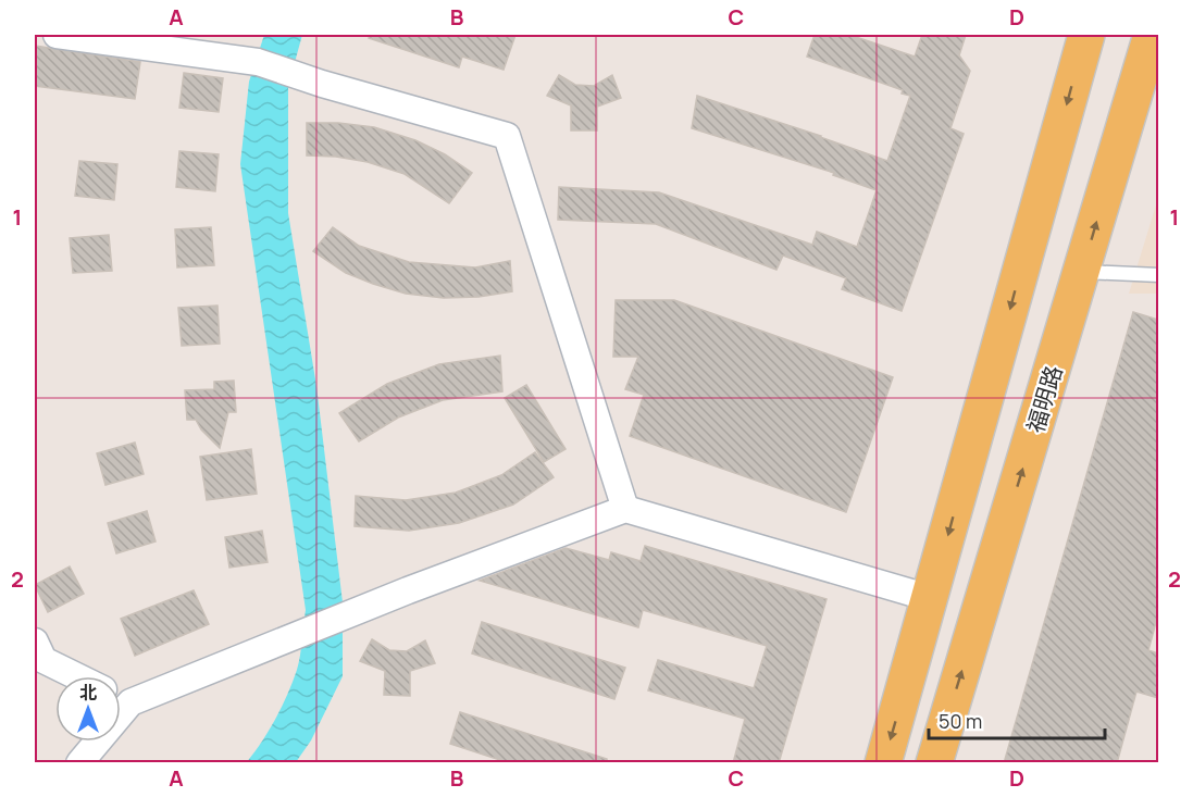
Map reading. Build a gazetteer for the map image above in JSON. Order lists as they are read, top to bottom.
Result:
{
  "streets": {
    "main road": ["福明路"]
  },
  "scale_bar": "50 m",
  "north": "top",
  "grid": {
    "columns": [
      "A",
      "B",
      "C",
      "D"
    ],
    "rows": ["1", "2"]
  }
}
